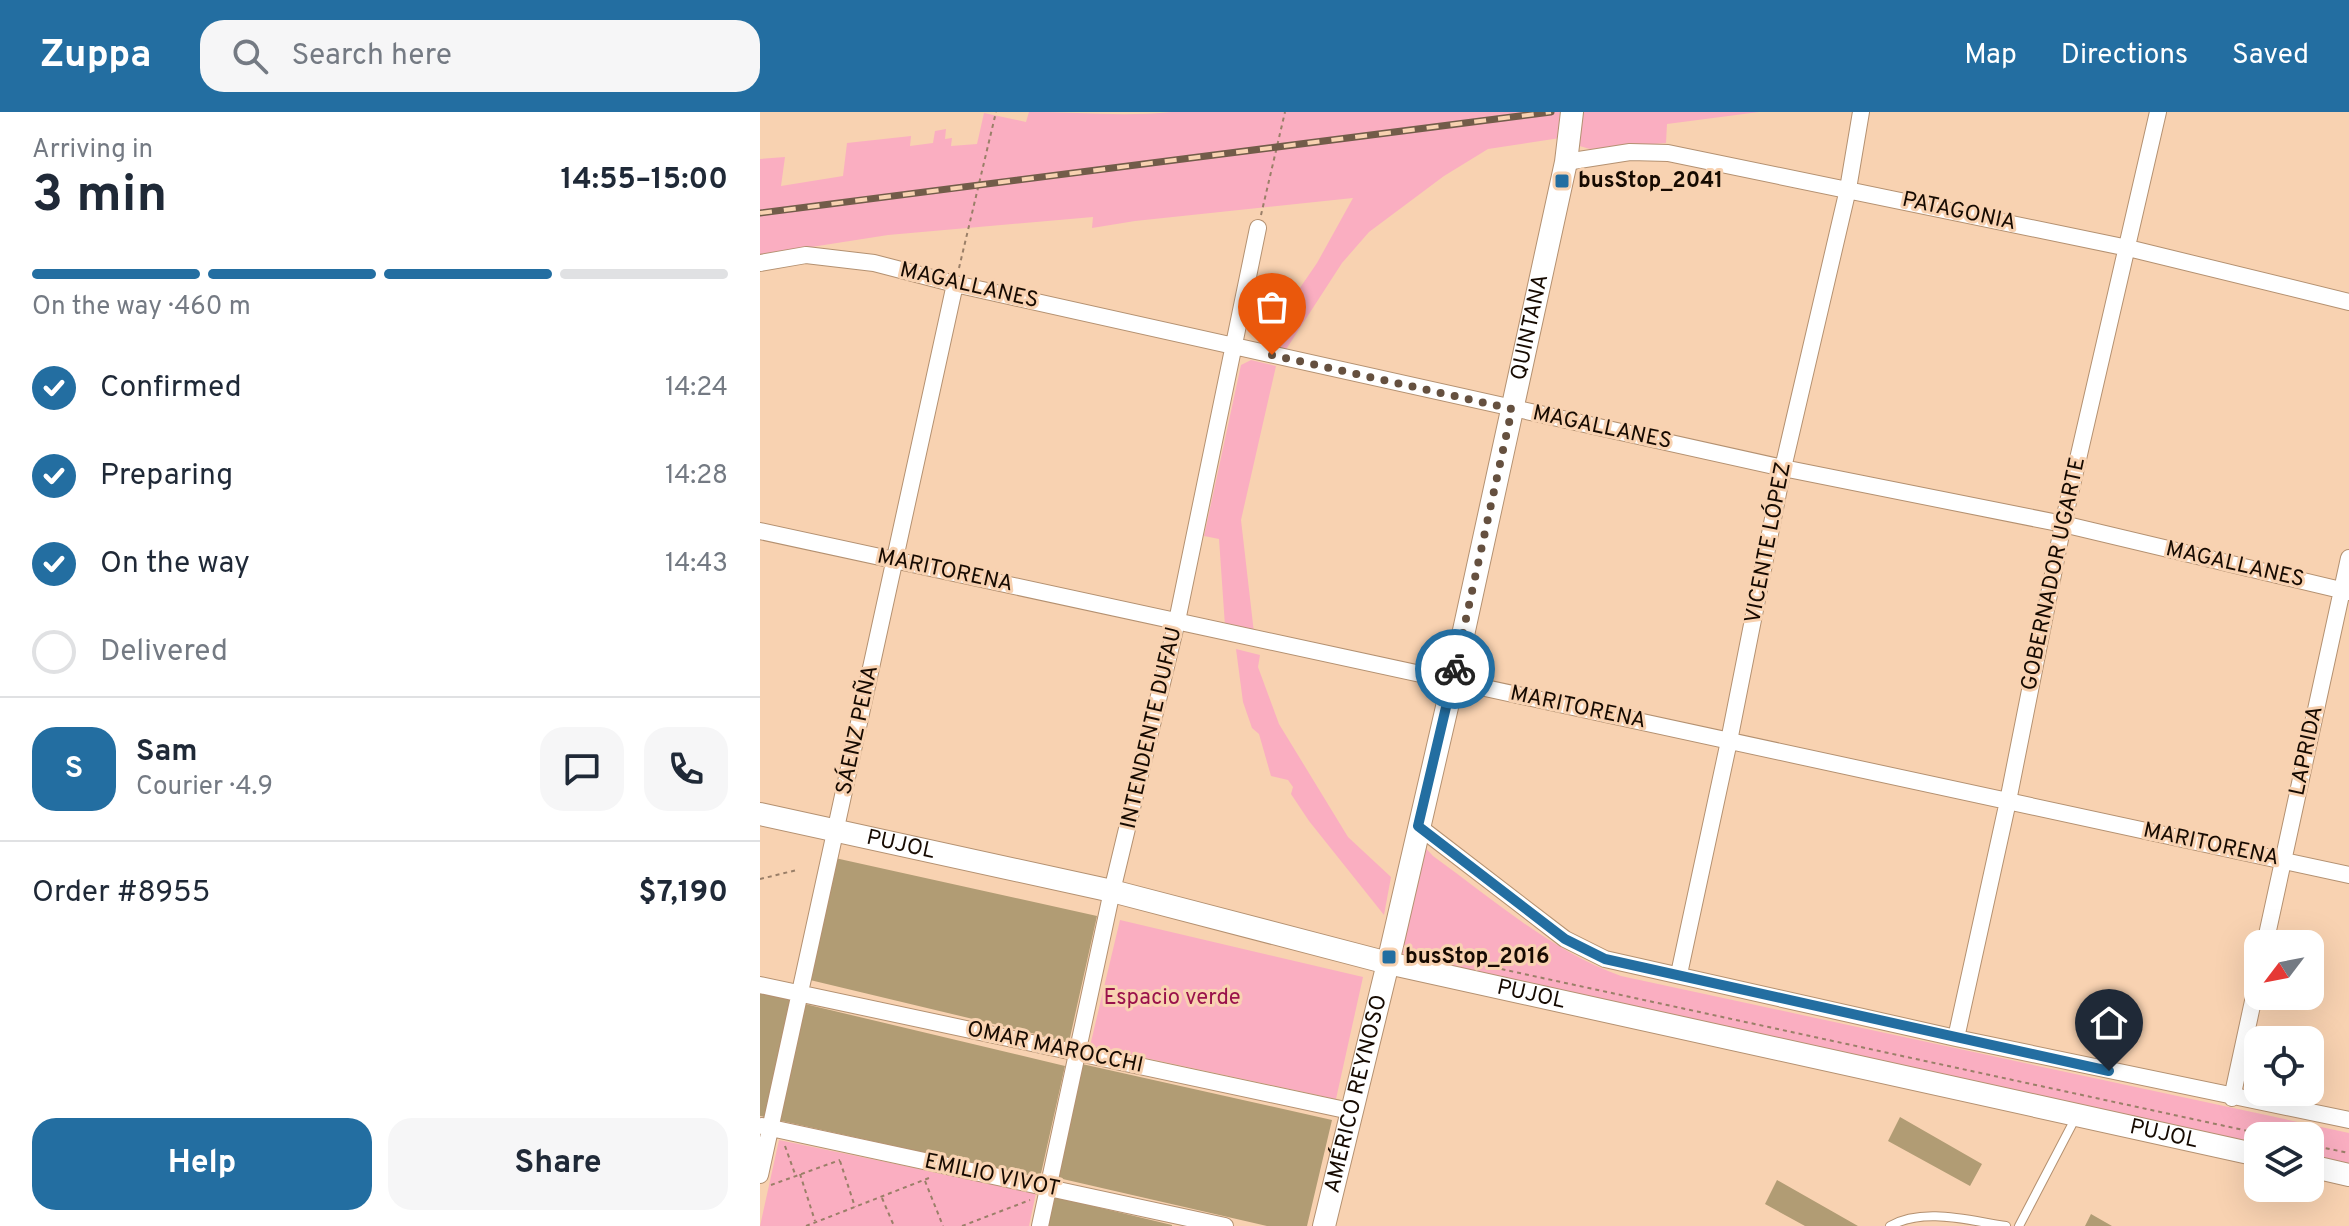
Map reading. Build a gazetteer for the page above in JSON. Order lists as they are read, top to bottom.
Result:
{
  "streets": {
    "main road": ["QUINTANA", "PUJOL", "AMÉRICO REYNOSO"],
    "street": [
      "PATAGONIA",
      "MAGALLANES",
      "VICENTE LÓPEZ",
      "MARITORENA",
      "GOBERNADOR UGARTE",
      "INTENDENTE DUFAU",
      "SÁENZ PEÑA",
      "LAPRIDA",
      "OMAR MAROCCHI",
      "EMILIO VIVOT"
    ]
  },
  "crossings": [
    ["PATAGONIA", "QUINTANA"],
    ["PATAGONIA", "VICENTE LÓPEZ"],
    ["PATAGONIA", "GOBERNADOR UGARTE"],
    ["MAGALLANES", "QUINTANA"],
    ["MAGALLANES", "VICENTE LÓPEZ"],
    ["MAGALLANES", "GOBERNADOR UGARTE"],
    ["MAGALLANES", "INTENDENTE DUFAU"],
    ["MAGALLANES", "SÁENZ PEÑA"],
    ["MAGALLANES", "LAPRIDA"],
    ["QUINTANA", "MARITORENA"],
    ["QUINTANA", "PUJOL"],
    ["QUINTANA", "AMÉRICO REYNOSO"],
    ["VICENTE LÓPEZ", "MARITORENA"],
    ["MARITORENA", "GOBERNADOR UGARTE"],
    ["MARITORENA", "INTENDENTE DUFAU"],
    ["MARITORENA", "SÁENZ PEÑA"],
    ["MARITORENA", "LAPRIDA"],
    ["INTENDENTE DUFAU", "PUJOL"],
    ["INTENDENTE DUFAU", "OMAR MAROCCHI"],
    ["INTENDENTE DUFAU", "EMILIO VIVOT"],
    ["SÁENZ PEÑA", "PUJOL"],
    ["SÁENZ PEÑA", "OMAR MAROCCHI"],
    ["SÁENZ PEÑA", "EMILIO VIVOT"],
    ["PUJOL", "AMÉRICO REYNOSO"],
    ["OMAR MAROCCHI", "AMÉRICO REYNOSO"]
  ],
  "parks": ["Espacio verde"],
  "places": {
    "transit": ["busStop_2041", "busStop_2016"]
  },
  "north": "bottom left",
  "page": {
    "header": "Zuppa",
    "search": "Search here",
    "nav": ["Map", "Directions", "Saved"],
    "heading": ["3 min", "Arriving in", "14:55–15:00"],
    "panel": [
      "Sam",
      "Courier · 4.9",
      "Order #8955",
      "$7,190"
    ],
    "bar": "On the way · 460 m",
    "list": [
      ["Confirmed", "14:24"],
      ["Preparing", "14:28"],
      ["On the way", "14:43"],
      "Delivered"
    ],
    "round": "S",
    "buttons": ["Help", "Share"]
  }
}
